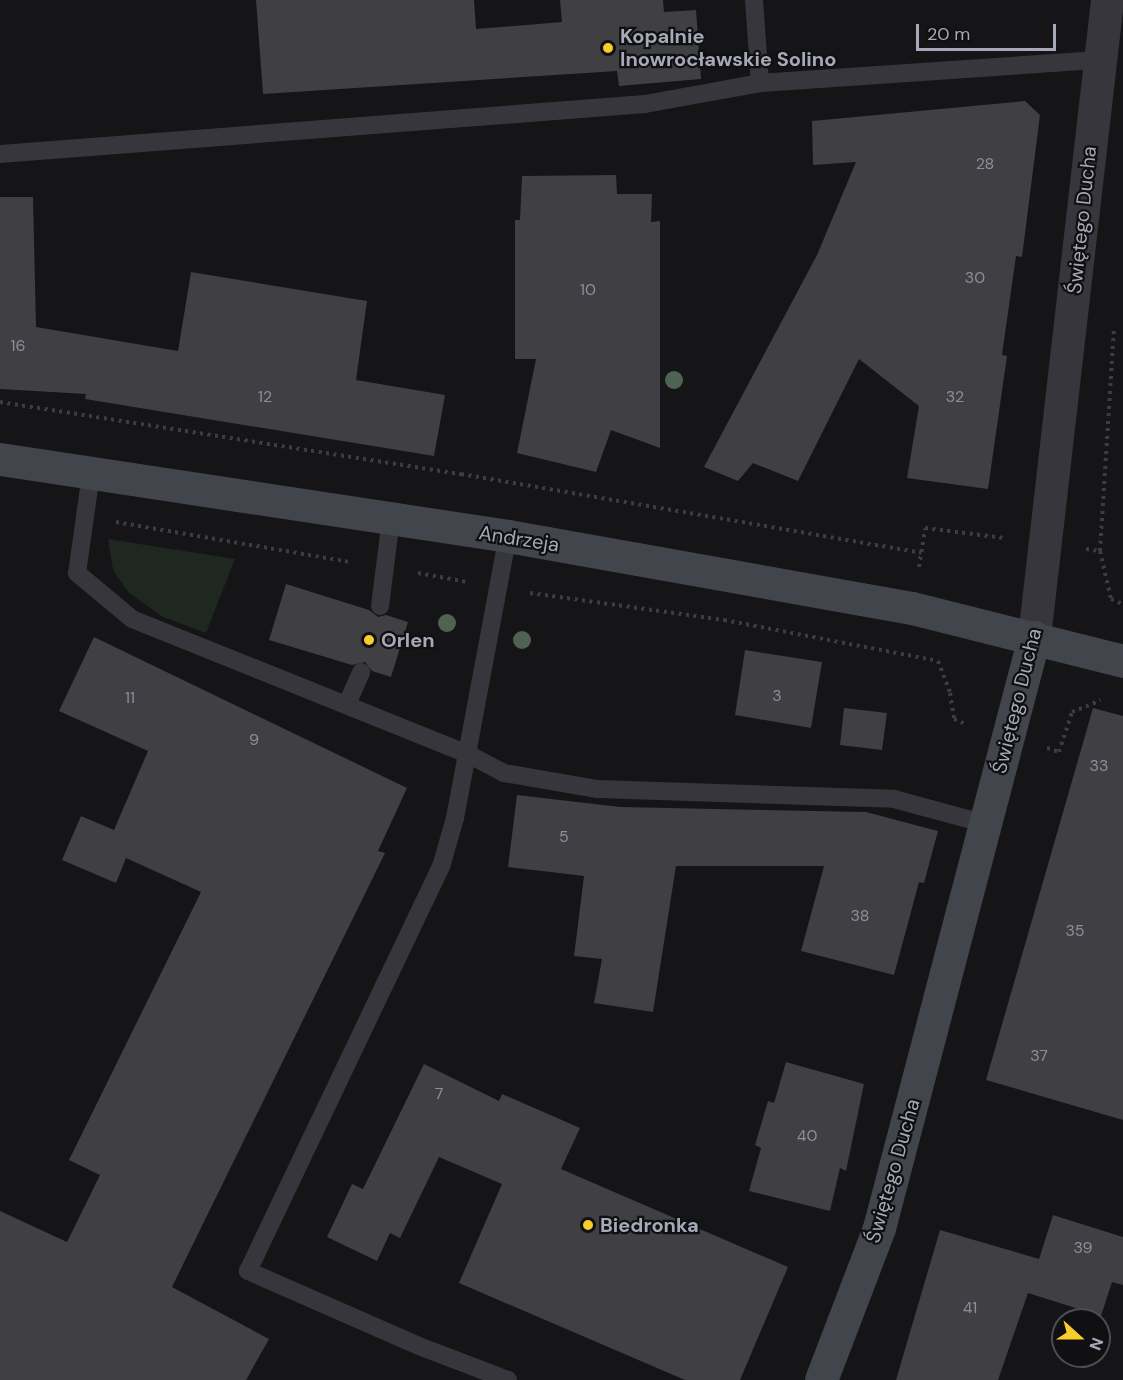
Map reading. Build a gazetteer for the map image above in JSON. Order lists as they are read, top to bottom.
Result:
{
  "streets": {
    "street": ["Świętego Ducha", "Andrzeja"]
  },
  "crossings": [
    ["Świętego Ducha", "Andrzeja"]
  ],
  "places": ["Kopalnie Inowrocławskie Solino", "Orlen", "Biedronka"],
  "house_numbers": [
    "28",
    "30",
    "10",
    "16",
    "12",
    "32",
    "3",
    "11",
    "9",
    "33",
    "5",
    "38",
    "35",
    "37",
    "7",
    "40",
    "39",
    "41"
  ],
  "scale_bar": "20 m",
  "north": "right"
}
